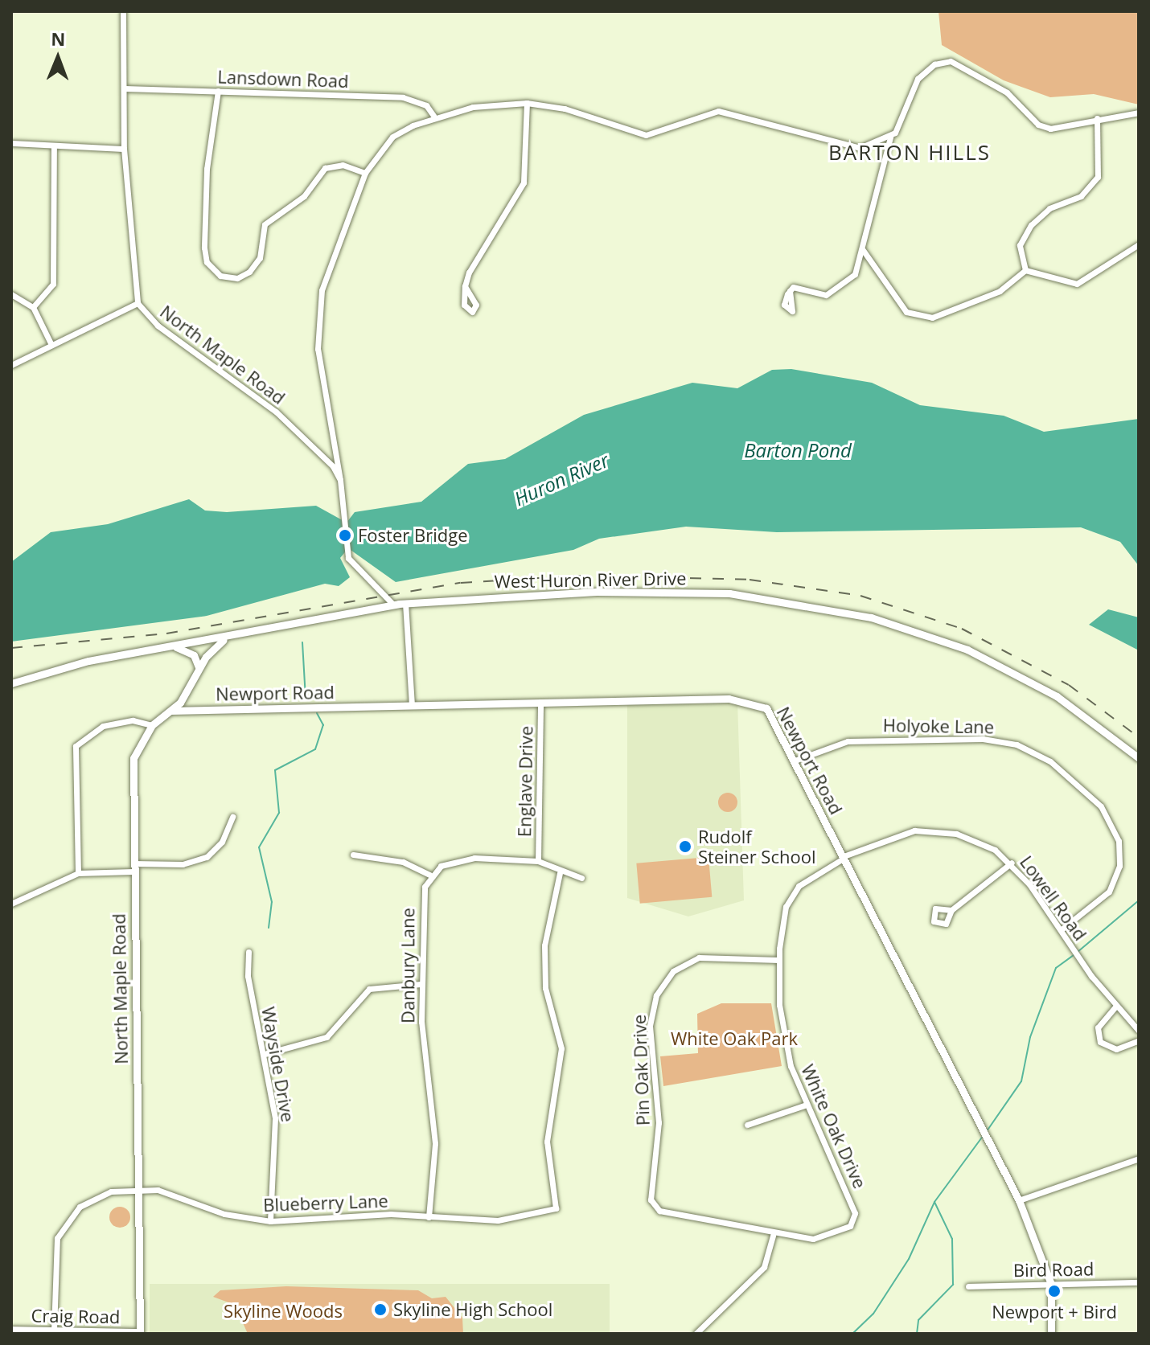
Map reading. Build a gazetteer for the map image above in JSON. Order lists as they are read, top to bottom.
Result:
{
  "streets": {
    "street": [
      "Lansdown Road",
      "North Maple Road",
      "West Huron River Drive",
      "Newport Road",
      "Holyoke Lane",
      "Englave Drive",
      "Lowell Road",
      "Danbury Lane",
      "Wayside Drive",
      "Pin Oak Drive",
      "White Oak Drive",
      "Blueberry Lane",
      "Bird Road",
      "Craig Road"
    ]
  },
  "crossings": [
    ["Lansdown Road", "North Maple Road"],
    ["North Maple Road", "West Huron River Drive"],
    ["North Maple Road", "Newport Road"],
    ["North Maple Road", "Blueberry Lane"],
    ["North Maple Road", "Craig Road"],
    ["Newport Road", "Holyoke Lane"],
    ["Newport Road", "Englave Drive"],
    ["Newport Road", "Lowell Road"],
    ["Newport Road", "White Oak Drive"],
    ["Newport Road", "Bird Road"],
    ["Holyoke Lane", "Lowell Road"],
    ["Lowell Road", "White Oak Drive"],
    ["Danbury Lane", "Blueberry Lane"],
    ["Wayside Drive", "Blueberry Lane"],
    ["Pin Oak Drive", "White Oak Drive"],
    ["Blueberry Lane", "Craig Road"]
  ],
  "districts": ["BARTON HILLS"],
  "water": ["Barton Pond", "Huron River"],
  "parks": ["White Oak Park", "Skyline Woods"],
  "places": [
    "Foster Bridge",
    "Rudolf Steiner School",
    "Newport + Bird",
    "Skyline High School"
  ],
  "north": "top"
}
